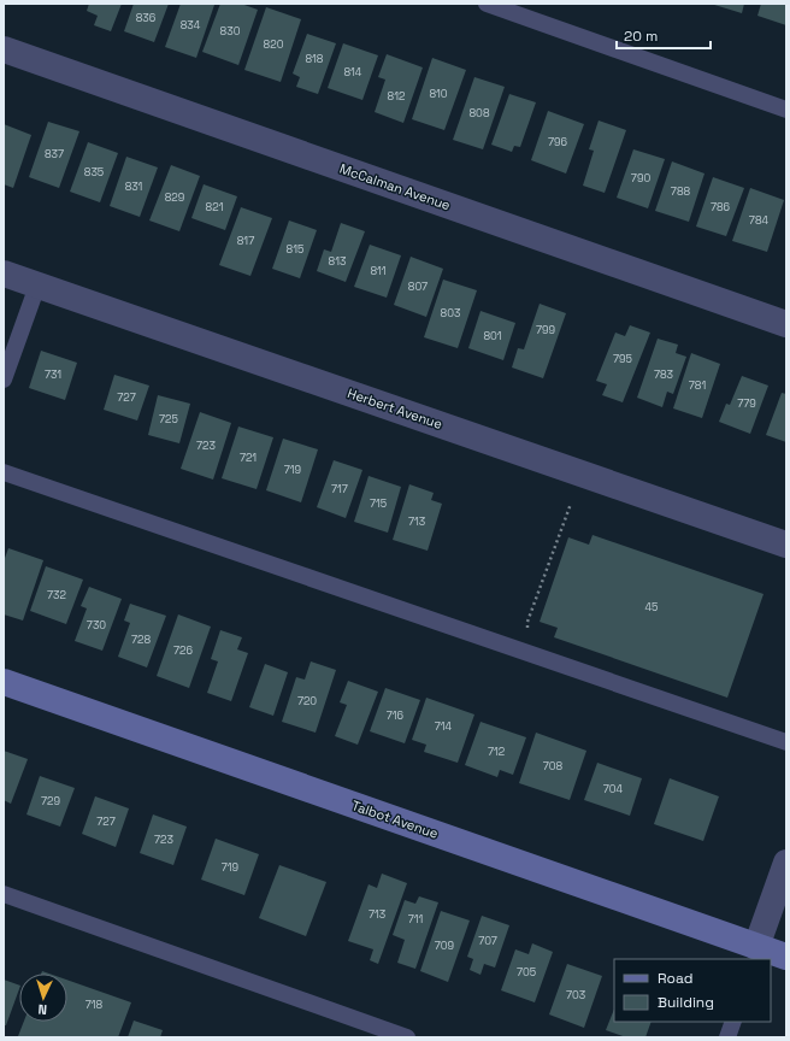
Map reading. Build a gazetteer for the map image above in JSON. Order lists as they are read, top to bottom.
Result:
{
  "streets": {
    "street": ["McCalman Avenue", "Herbert Avenue", "Talbot Avenue"]
  },
  "house_numbers": [
    "836",
    "834",
    "830",
    "820",
    "818",
    "814",
    "810",
    "812",
    "808",
    "796",
    "837",
    "835",
    "790",
    "831",
    "788",
    "829",
    "821",
    "786",
    "784",
    "817",
    "815",
    "813",
    "811",
    "807",
    "803",
    "799",
    "801",
    "795",
    "731",
    "783",
    "781",
    "727",
    "779",
    "725",
    "723",
    "721",
    "719",
    "717",
    "715",
    "713",
    "732",
    "45",
    "730",
    "728",
    "726",
    "720",
    "716",
    "714",
    "712",
    "708",
    "704",
    "729",
    "727",
    "723",
    "719",
    "713",
    "711",
    "707",
    "709",
    "705",
    "703",
    "718"
  ],
  "legend": ["Road", "Building"],
  "scale_bar": "20 m",
  "north": "bottom"
}
